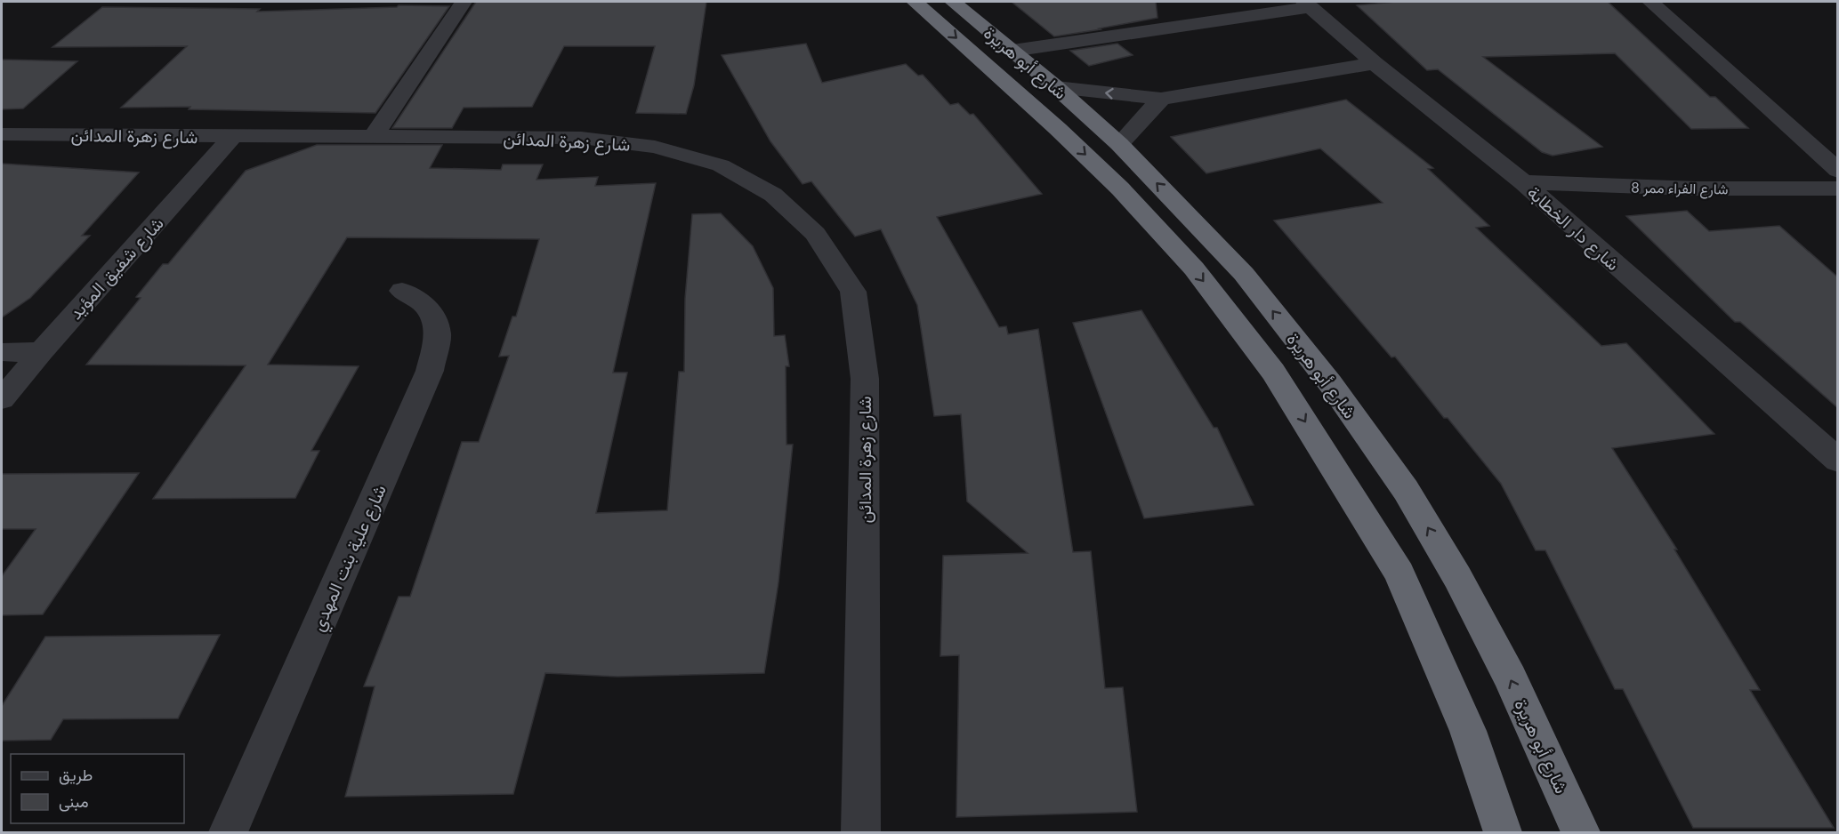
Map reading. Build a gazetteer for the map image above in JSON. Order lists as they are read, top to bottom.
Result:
{
  "streets": {
    "highway": ["شارع أبو هريرة"],
    "street": [
      "شارع زهرة المدائن",
      "شارع الفراء ممر 8",
      "شارع دار الخطابة",
      "شارع شفيق المؤيد",
      "شارع علية بنت المهدي"
    ]
  },
  "crossings": [
    ["شارع زهرة المدائن", "شارع شفيق المؤيد"],
    ["شارع الفراء ممر 8", "شارع دار الخطابة"]
  ],
  "legend": ["طريق", "مبنى"]
}
